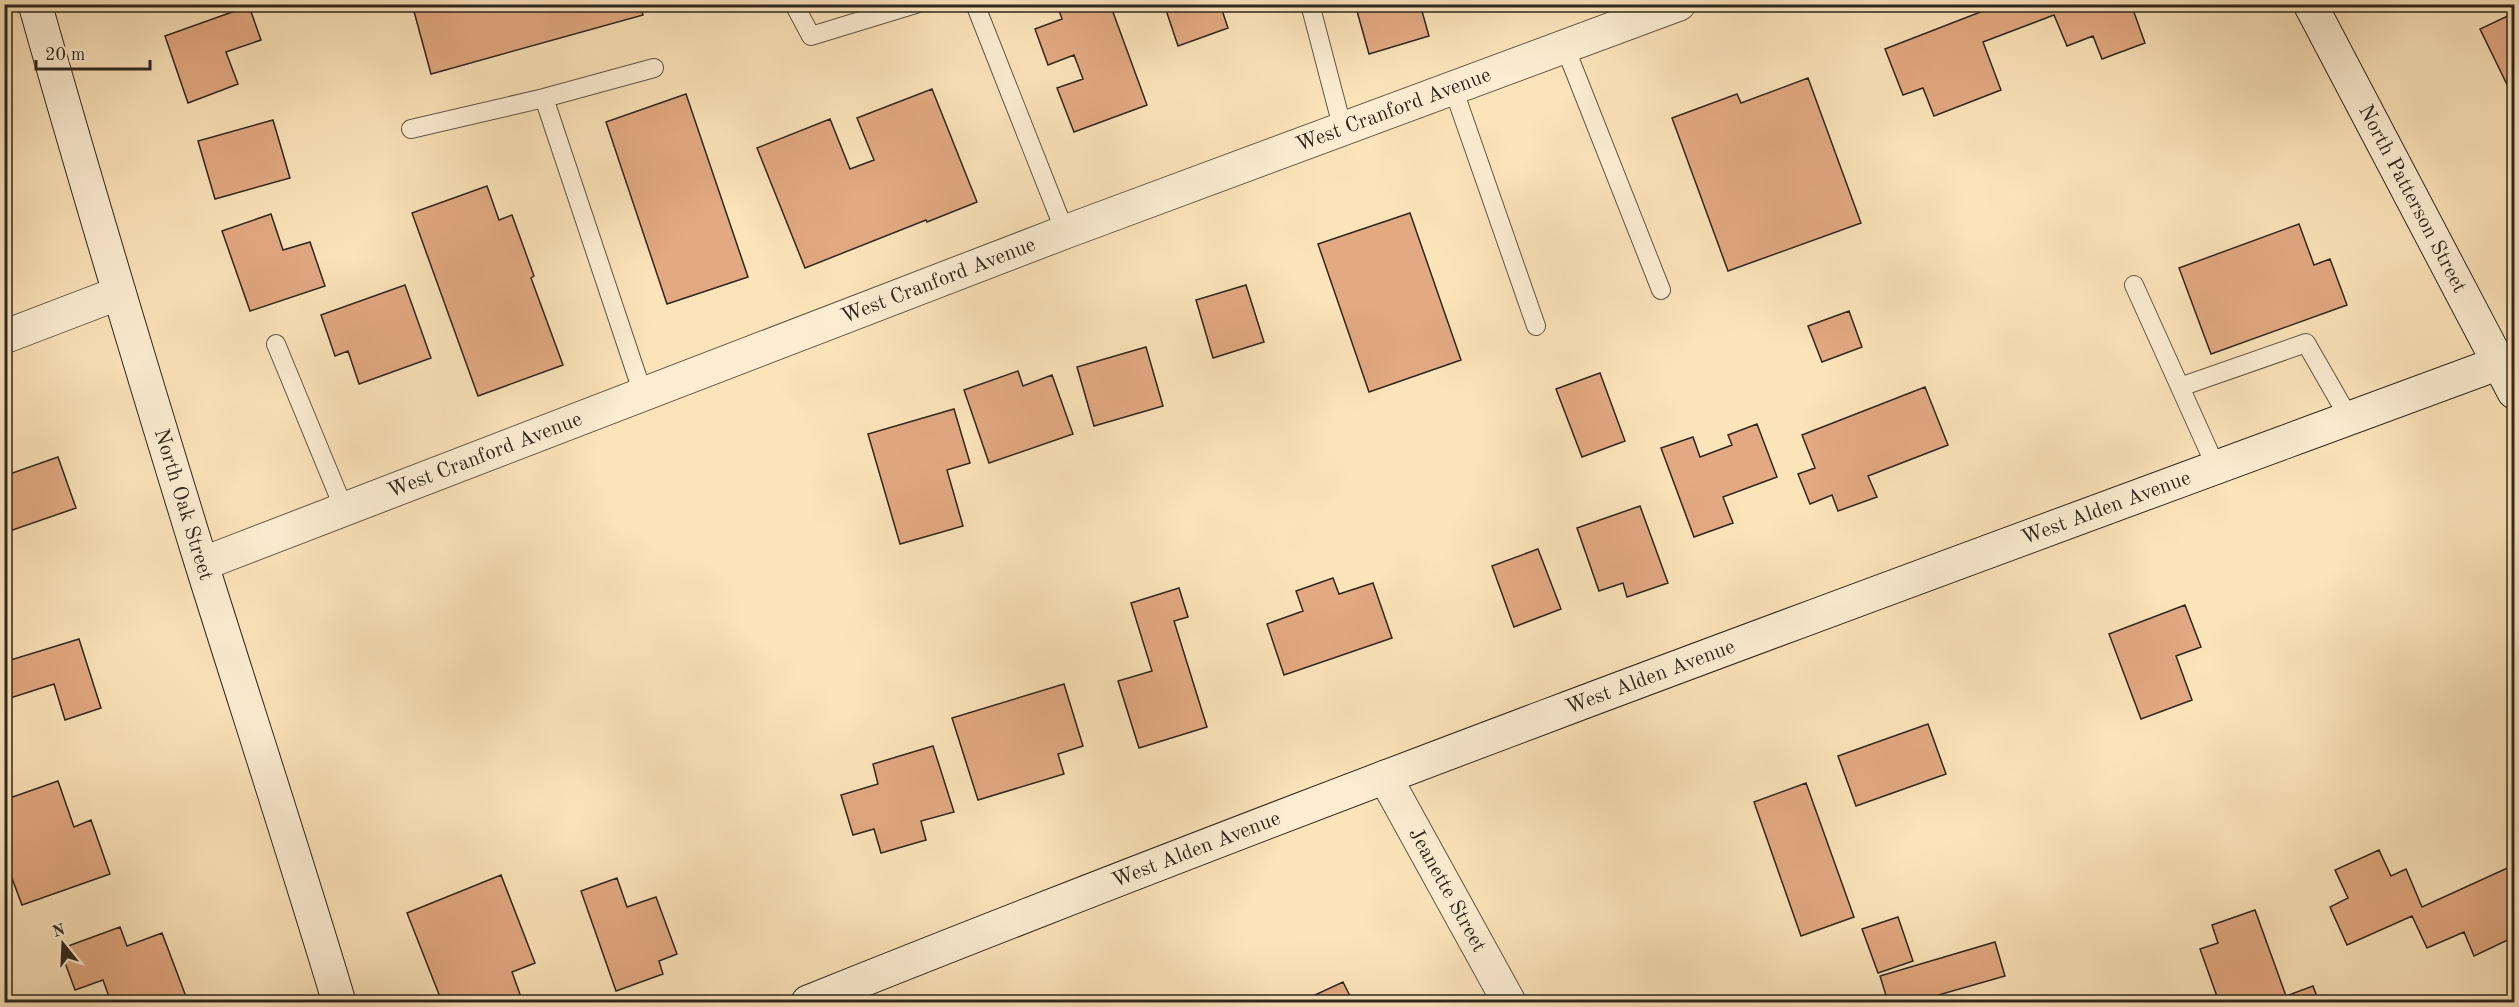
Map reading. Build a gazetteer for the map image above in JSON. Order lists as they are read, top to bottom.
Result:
{
  "streets": {
    "street": [
      "West Cranford Avenue",
      "North Patterson Street",
      "North Oak Street",
      "West Alden Avenue",
      "Jeanette Street"
    ]
  },
  "crossings": [
    ["West Cranford Avenue", "North Oak Street"],
    ["North Patterson Street", "West Alden Avenue"],
    ["West Alden Avenue", "Jeanette Street"]
  ],
  "scale_bar": "20 m",
  "north": "top"
}
